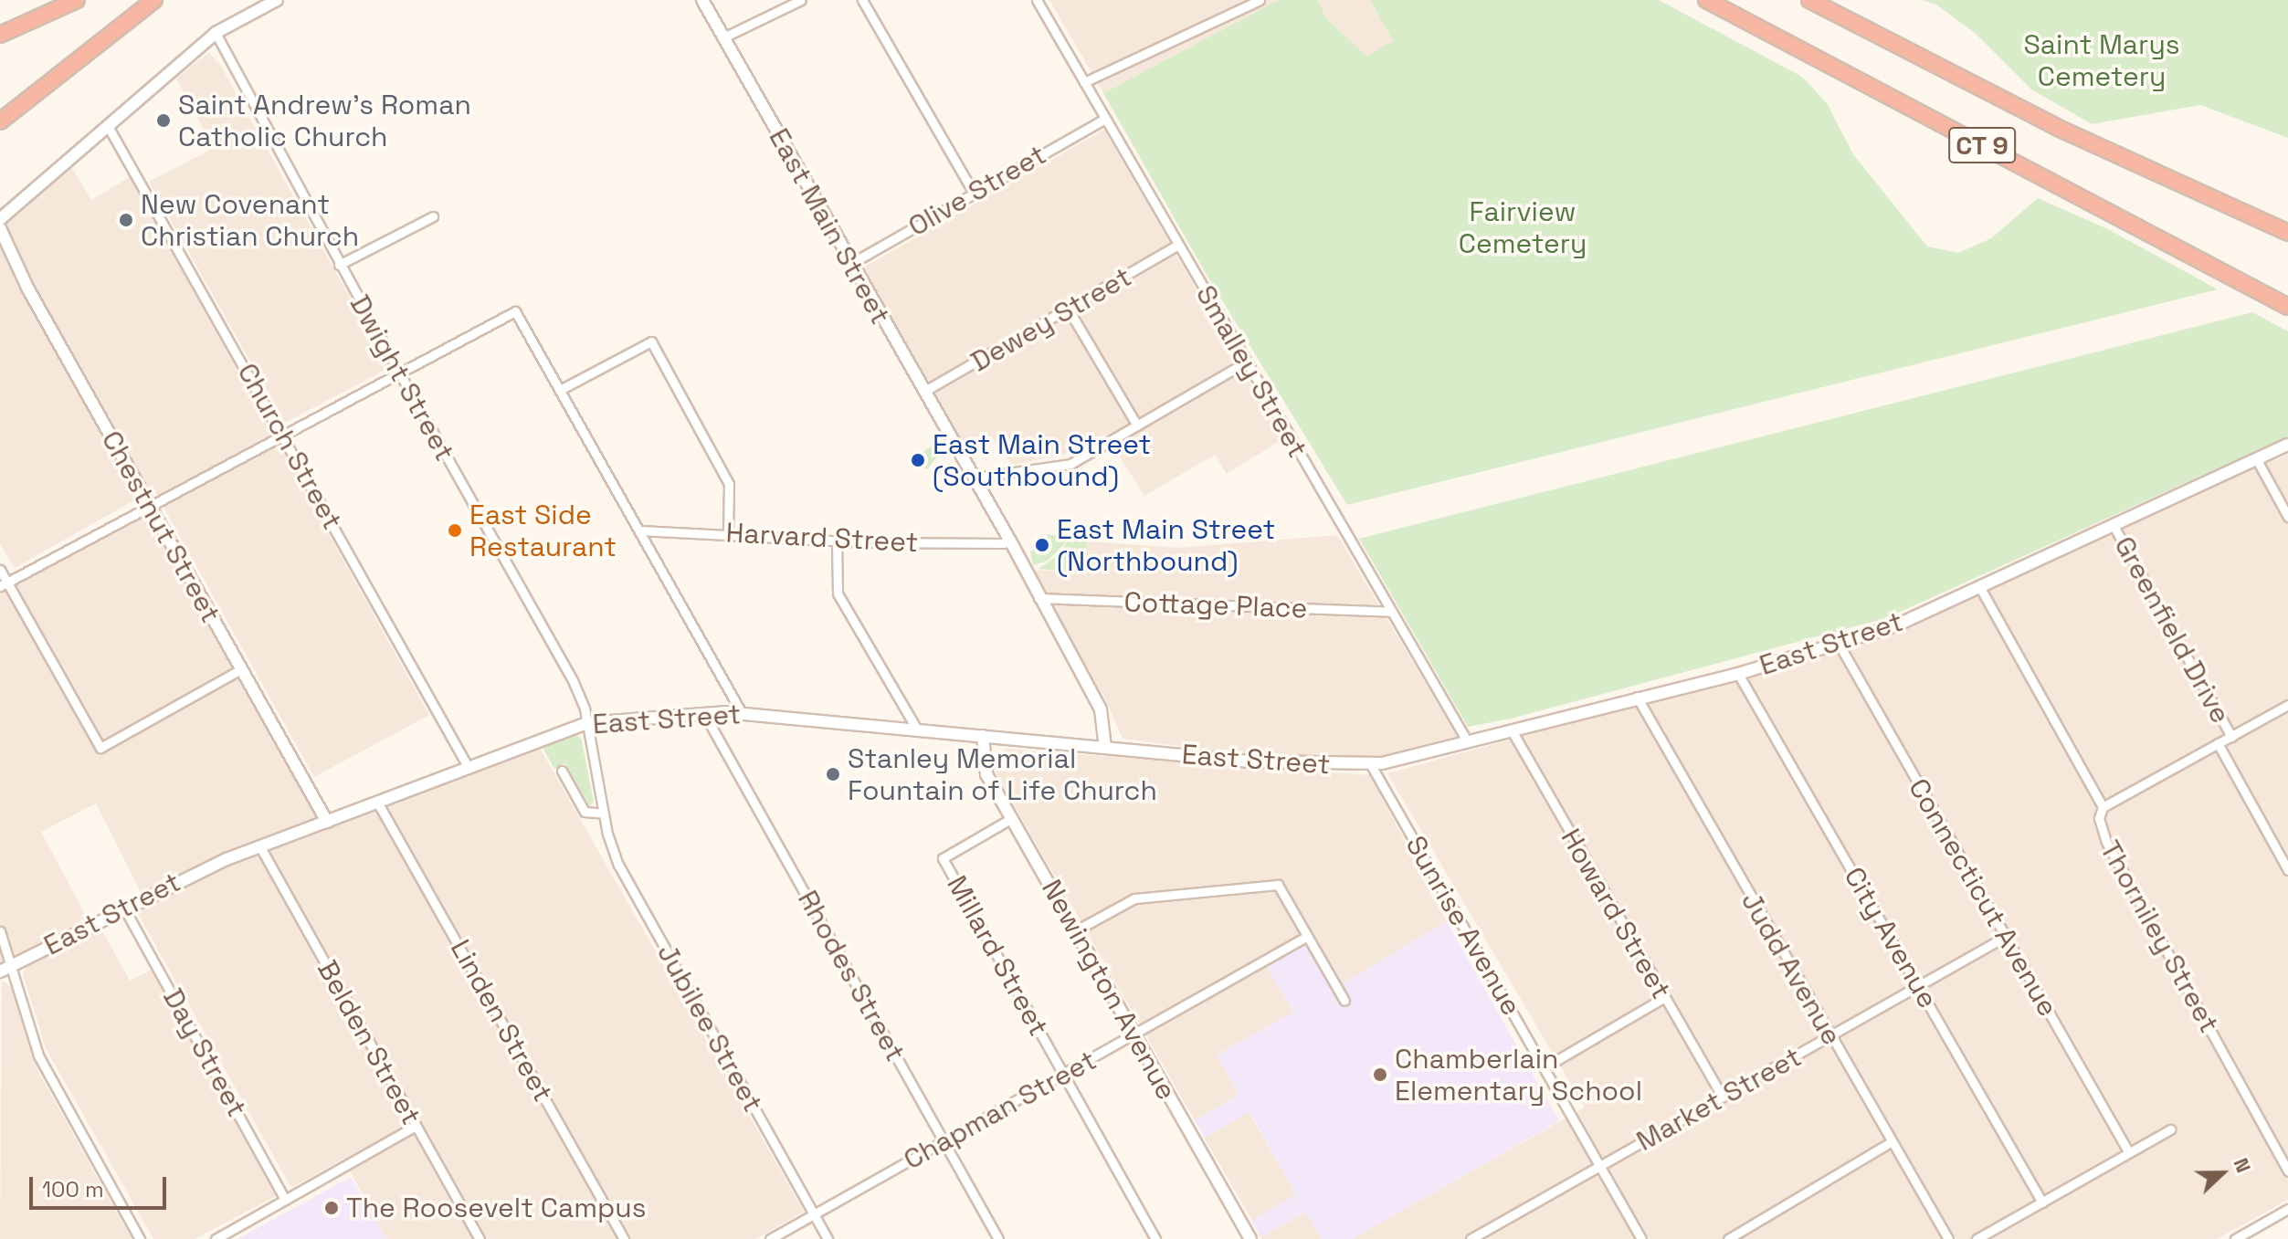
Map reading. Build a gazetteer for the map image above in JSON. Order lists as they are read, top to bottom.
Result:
{
  "streets": {
    "highway": ["CT 9"],
    "main road": [
      "East Main Street",
      "Chestnut Street",
      "East Street",
      "Newington Avenue"
    ],
    "street": [
      "Olive Street",
      "Dewey Street",
      "Smalley Street",
      "Dwight Street",
      "Church Street",
      "Harvard Street",
      "Cottage Place",
      "Greenfield Drive",
      "Connecticut Avenue",
      "Howard Street",
      "Sunrise Avenue",
      "Thorniley Street",
      "City Avenue",
      "Millard Street",
      "Judd Avenue",
      "Rhodes Street",
      "Linden Street",
      "Jubilee Street",
      "Belden Street",
      "Day Street",
      "Market Street",
      "Chapman Street"
    ]
  },
  "crossings": [
    ["Olive Street", "East Main Street"],
    ["Olive Street", "Smalley Street"],
    ["East Main Street", "Dewey Street"],
    ["East Main Street", "Harvard Street"],
    ["East Main Street", "Cottage Place"],
    ["East Main Street", "East Street"],
    ["Dewey Street", "Smalley Street"],
    ["Smalley Street", "Cottage Place"],
    ["Smalley Street", "East Street"],
    ["Dwight Street", "East Street"],
    ["Dwight Street", "Jubilee Street"],
    ["Church Street", "East Street"],
    ["Chestnut Street", "East Street"],
    ["Greenfield Drive", "East Street"],
    ["East Street", "Connecticut Avenue"],
    ["East Street", "Howard Street"],
    ["East Street", "Sunrise Avenue"],
    ["East Street", "Thorniley Street"],
    ["East Street", "City Avenue"],
    ["East Street", "Judd Avenue"],
    ["East Street", "Rhodes Street"],
    ["East Street", "Newington Avenue"],
    ["East Street", "Linden Street"],
    ["East Street", "Jubilee Street"],
    ["East Street", "Belden Street"],
    ["East Street", "Day Street"],
    ["Connecticut Avenue", "Market Street"],
    ["Howard Street", "Market Street"],
    ["Sunrise Avenue", "Market Street"],
    ["City Avenue", "Market Street"],
    ["Millard Street", "Newington Avenue"],
    ["Millard Street", "Chapman Street"],
    ["Judd Avenue", "Market Street"],
    ["Rhodes Street", "Chapman Street"],
    ["Newington Avenue", "Chapman Street"],
    ["Jubilee Street", "Chapman Street"]
  ],
  "parks": ["Saint Marys Cemetery", "Fairview Cemetery"],
  "places": [
    "Saint Andrew's Roman Catholic Church",
    "New Covenant Christian Church",
    "East Main Street (Southbound)",
    "East Side Restaurant",
    "East Main Street (Northbound)",
    "Stanley Memorial Fountain of Life Church",
    "Chamberlain Elementary School",
    "The Roosevelt Campus"
  ],
  "scale_bar": "100 m",
  "north": "right"
}
